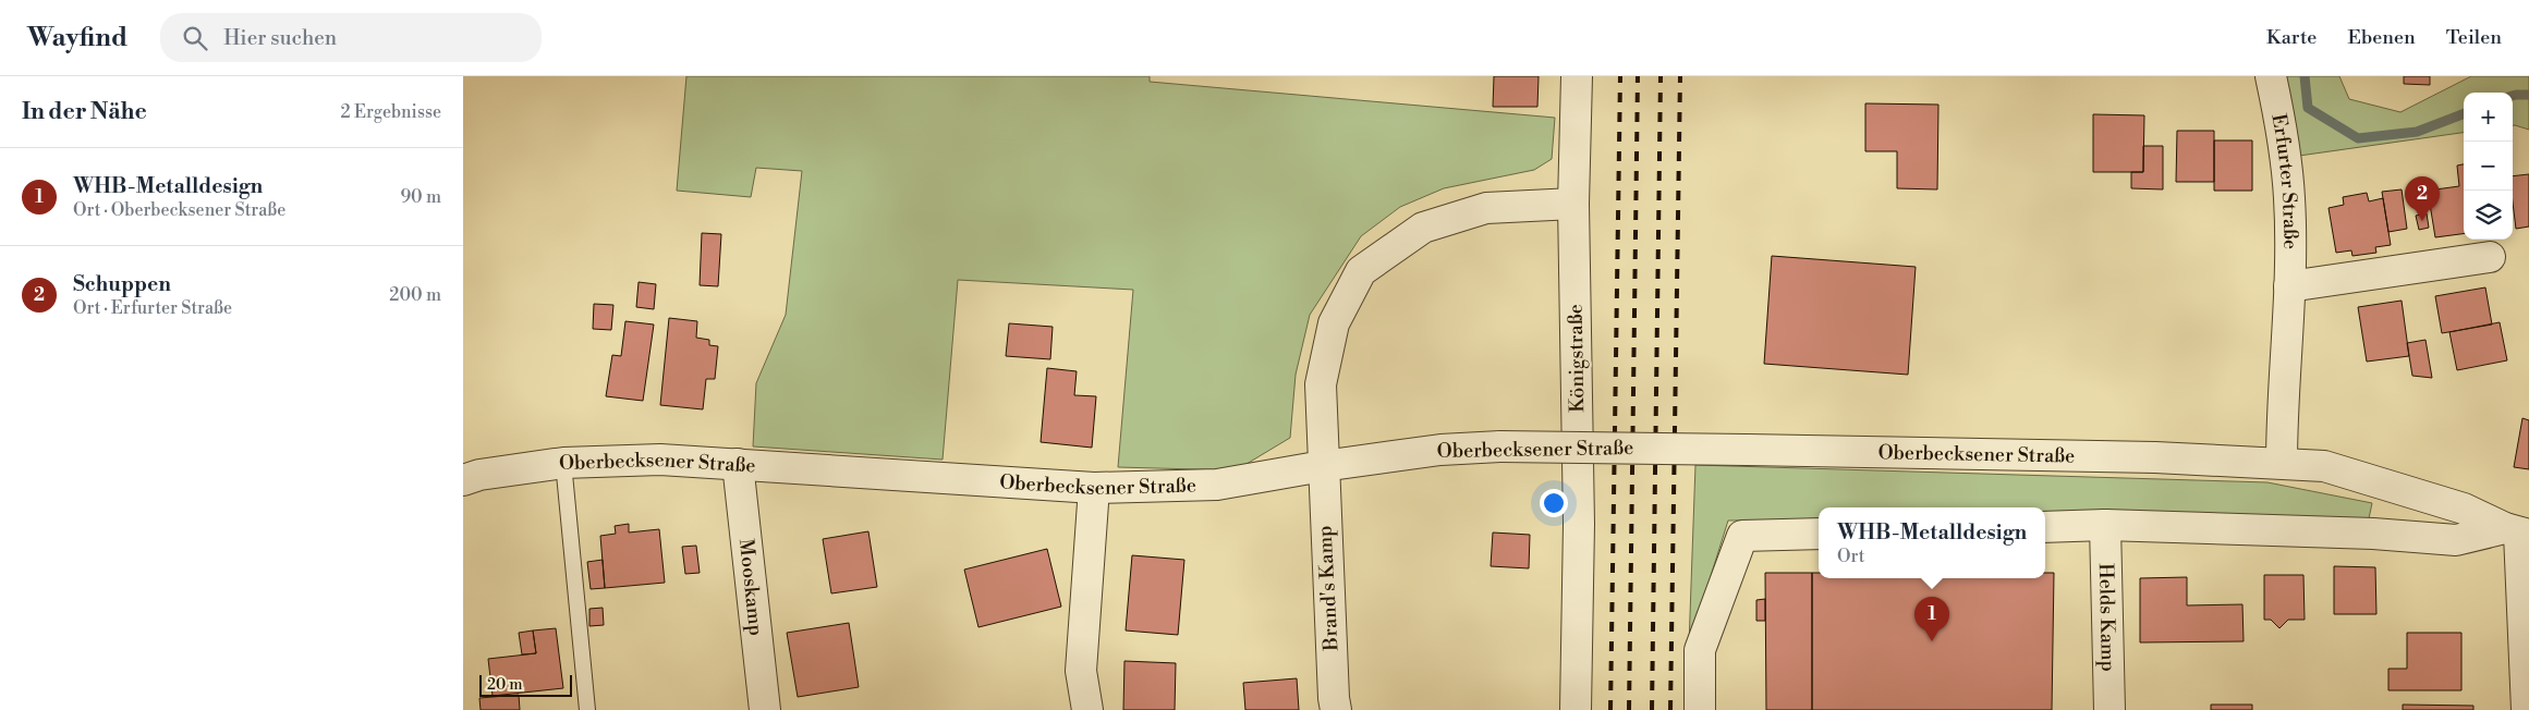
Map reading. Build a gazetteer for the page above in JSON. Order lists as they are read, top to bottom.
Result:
{
  "streets": {
    "street": [
      "Erfurter Straße",
      "Königstraße",
      "Oberbecksener Straße",
      "Mooskamp",
      "Brand's Kamp",
      "Helds Kamp"
    ]
  },
  "crossings": [
    ["Erfurter Straße", "Oberbecksener Straße"],
    ["Oberbecksener Straße", "Mooskamp"],
    ["Oberbecksener Straße", "Brand's Kamp"]
  ],
  "scale_bar": "20 m",
  "page": {
    "header": "Wayfind",
    "search": "Hier suchen",
    "nav": ["Karte", "Ebenen", "Teilen"],
    "heading": ["In der Nähe", "2 Ergebnisse"],
    "map_buttons": ["+", "−"],
    "list": [
      {
        "mark": "1",
        "name": "WHB-Metalldesign",
        "note": "Ort · Oberbecksener Straße",
        "value": "90 m"
      },
      {
        "mark": "2",
        "name": "Schuppen",
        "note": "Ort · Erfurter Straße",
        "value": "200 m"
      }
    ],
    "pins": ["2", "1"],
    "popup": ["WHB-Metalldesign", "Ort"],
    "scale": "20 m"
  }
}
